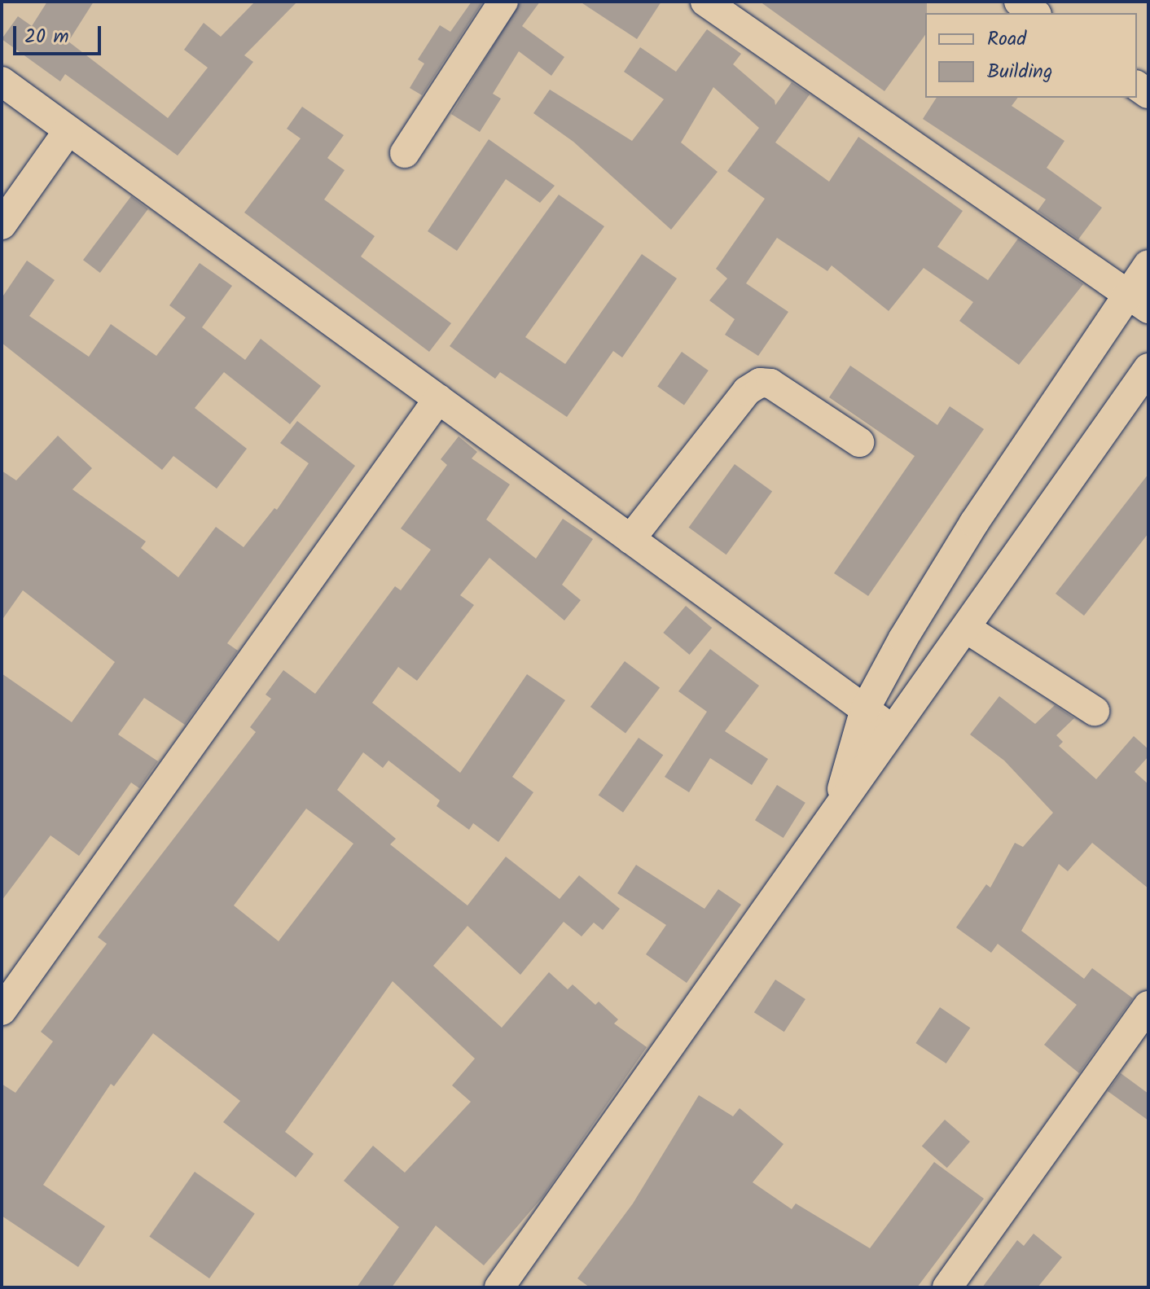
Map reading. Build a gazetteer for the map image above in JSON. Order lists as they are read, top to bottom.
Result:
{
  "legend": ["Road", "Building"],
  "scale_bar": "20 m"
}
